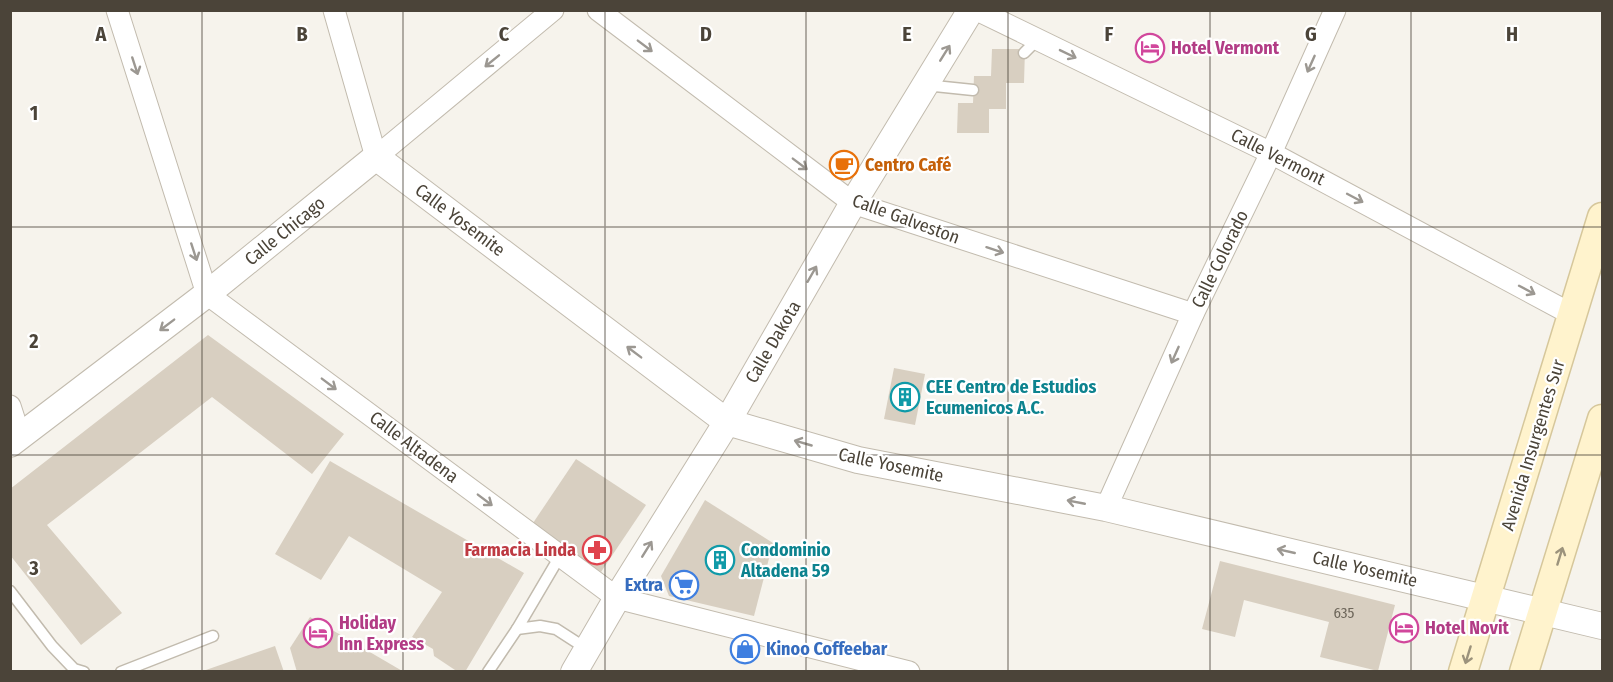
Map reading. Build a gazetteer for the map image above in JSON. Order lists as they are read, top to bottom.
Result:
{
  "streets": {
    "main road": ["Avenida Insurgentes Sur"],
    "street": [
      "Calle Vermont",
      "Calle Galveston",
      "Calle Yosemite",
      "Calle Chicago",
      "Calle Colorado",
      "Calle Dakota",
      "Calle Altadena"
    ]
  },
  "crossings": [
    ["Calle Vermont", "Calle Colorado"],
    ["Calle Vermont", "Avenida Insurgentes Sur"],
    ["Calle Galveston", "Calle Colorado"],
    ["Calle Galveston", "Calle Dakota"],
    ["Calle Yosemite", "Calle Chicago"],
    ["Calle Yosemite", "Calle Colorado"],
    ["Calle Yosemite", "Calle Dakota"],
    ["Calle Yosemite", "Avenida Insurgentes Sur"],
    ["Calle Chicago", "Calle Altadena"],
    ["Calle Dakota", "Calle Altadena"]
  ],
  "one_way": [
    "Calle Vermont",
    "Calle Galveston",
    "Calle Yosemite",
    "Calle Chicago",
    "Calle Colorado",
    "Calle Dakota",
    "Calle Altadena"
  ],
  "places": {
    "hotel": ["Hotel Vermont", "Hotel Novit", "Holiday Inn Express"],
    "cafe": ["Centro Café"],
    "building": ["CEE Centro de Estudios Ecumenicos A.C.", "Condominio Altadena 59"],
    "pharmacy": ["Farmacia Linda"],
    "supermarket": ["Extra"],
    "shop": ["Kinoo Coffeebar"]
  },
  "house_numbers": ["635"],
  "grid": {
    "columns": [
      "A",
      "B",
      "C",
      "D",
      "E",
      "F",
      "G",
      "H"
    ],
    "rows": ["1", "2", "3"]
  }
}
